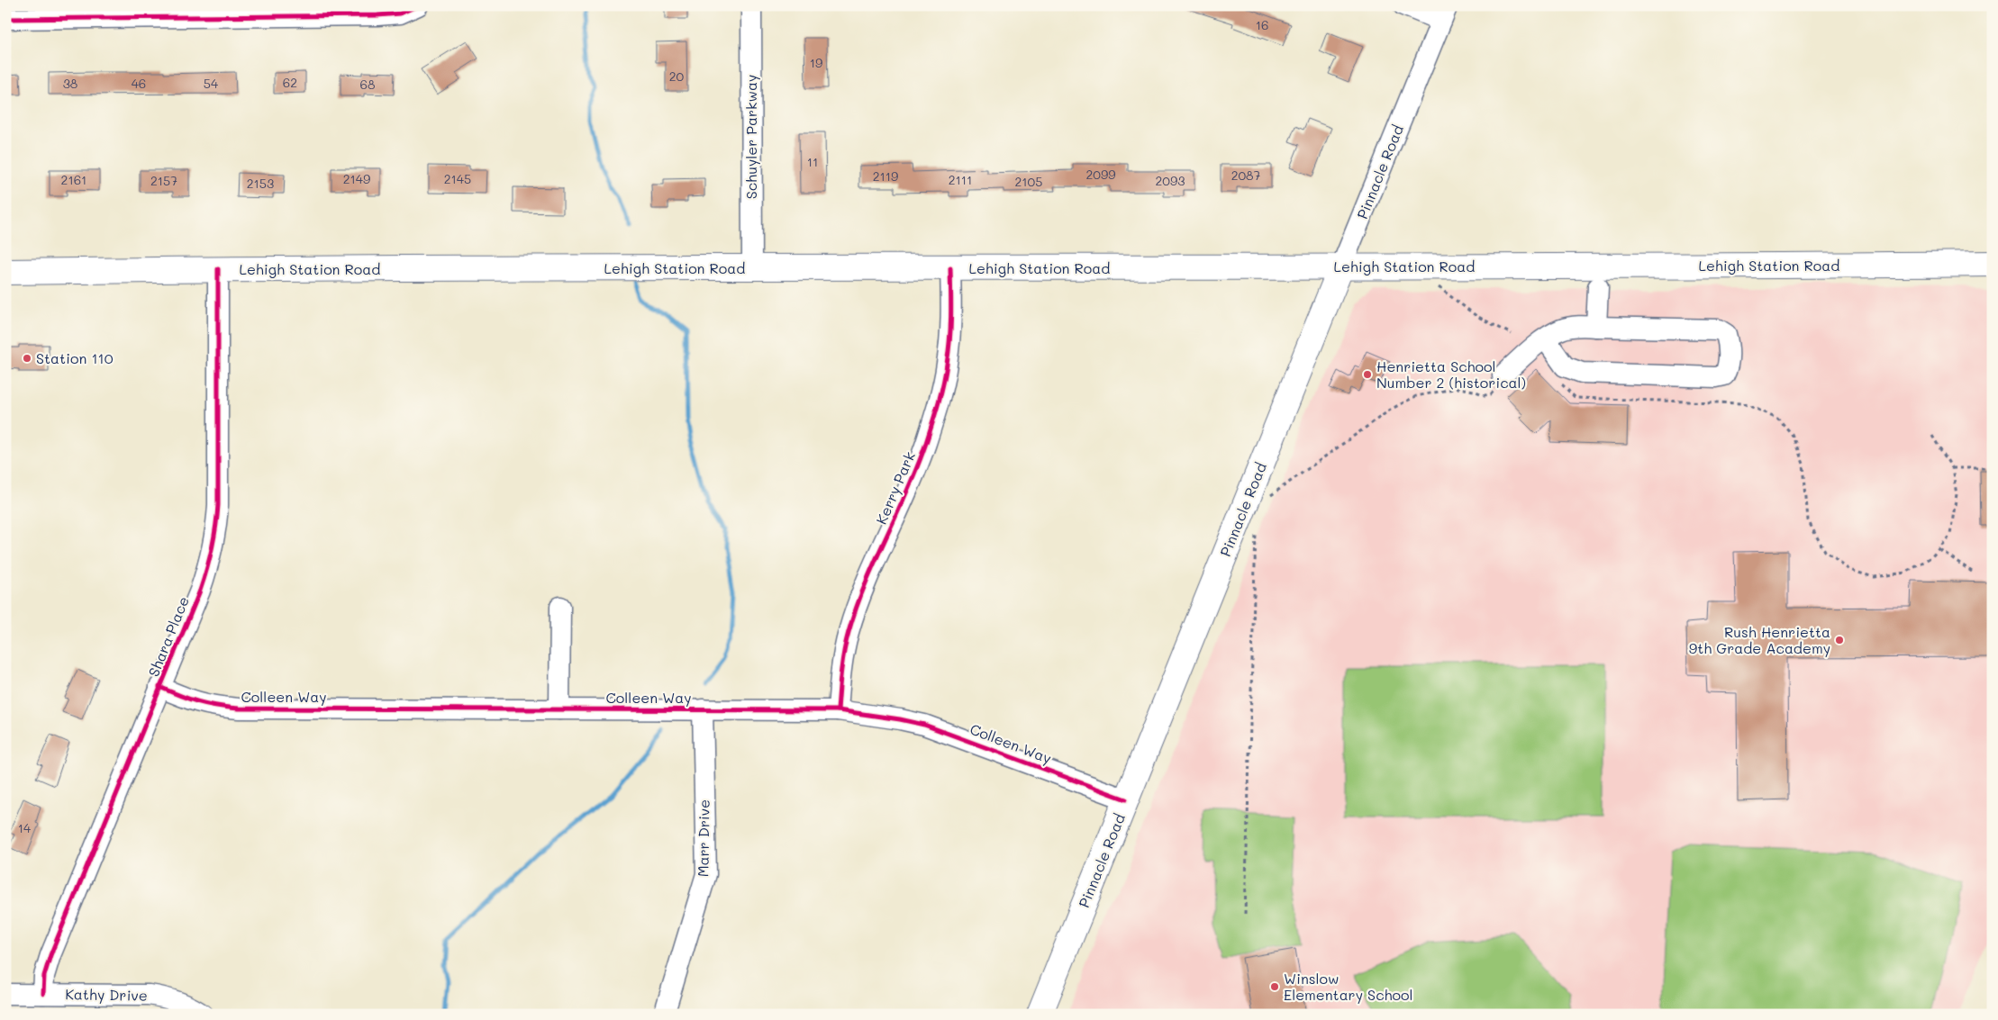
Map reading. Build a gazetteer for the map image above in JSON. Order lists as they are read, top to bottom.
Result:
{
  "streets": {
    "main road": ["Pinnacle Road", "Lehigh Station Road"],
    "street": [
      "Schuyler Parkway",
      "Kerry Park",
      "Shara Place",
      "Colleen Way",
      "Marr Drive",
      "Kathy Drive"
    ]
  },
  "crossings": [
    ["Schuyler Parkway", "Lehigh Station Road"],
    ["Pinnacle Road", "Lehigh Station Road"],
    ["Pinnacle Road", "Colleen Way"],
    ["Lehigh Station Road", "Kerry Park"],
    ["Lehigh Station Road", "Shara Place"],
    ["Kerry Park", "Colleen Way"],
    ["Shara Place", "Colleen Way"],
    ["Shara Place", "Kathy Drive"],
    ["Colleen Way", "Marr Drive"]
  ],
  "places": [
    "Station 110",
    "Henrietta School Number 2 (historical)",
    "Rush Henrietta 9th Grade Academy",
    "Winslow Elementary School"
  ],
  "house_numbers": [
    "16",
    "19",
    "20",
    "62",
    "38",
    "46",
    "54",
    "68",
    "11",
    "2099",
    "2087",
    "2119",
    "2149",
    "2145",
    "2161",
    "2111",
    "2157",
    "2093",
    "2105",
    "2153",
    "14"
  ]
}
